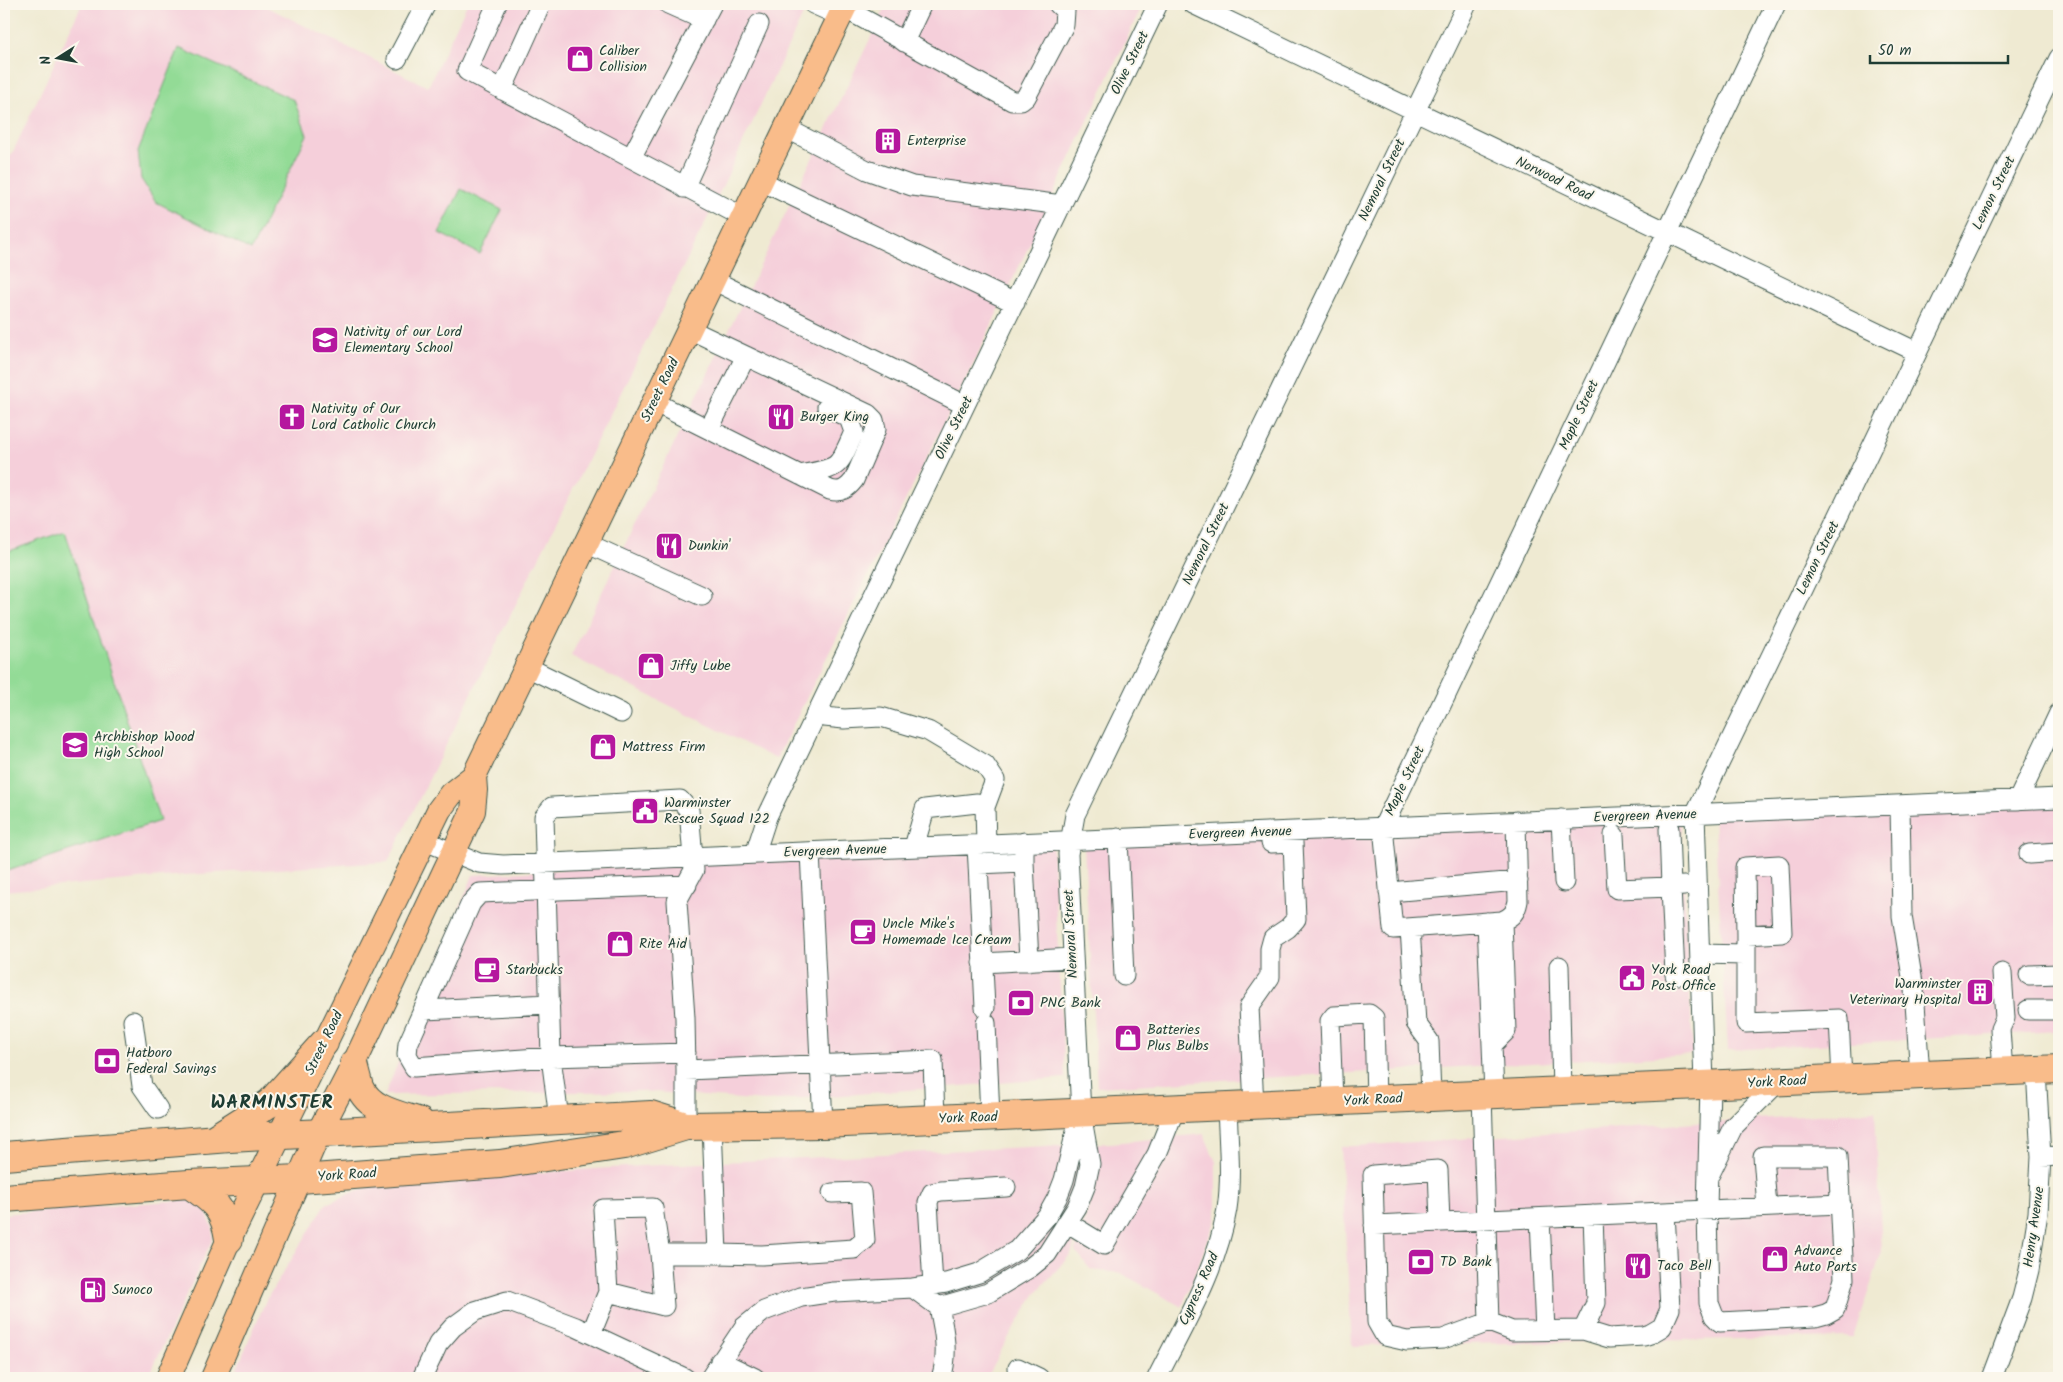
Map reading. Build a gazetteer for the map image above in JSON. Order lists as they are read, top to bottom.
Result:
{
  "streets": {
    "highway": ["York Road"],
    "main road": ["Street Road"],
    "street": [
      "Olive Street",
      "Norwood Road",
      "Nemoral Street",
      "Lemon Street",
      "Maple Street",
      "Evergreen Avenue",
      "Henry Avenue",
      "Cypress Road"
    ]
  },
  "crossings": [
    ["Olive Street", "Evergreen Avenue"],
    ["Norwood Road", "Nemoral Street"],
    ["Norwood Road", "Lemon Street"],
    ["Norwood Road", "Maple Street"],
    ["Nemoral Street", "Evergreen Avenue"],
    ["Nemoral Street", "York Road"],
    ["Lemon Street", "Evergreen Avenue"],
    ["Lemon Street", "York Road"],
    ["Street Road", "Evergreen Avenue"],
    ["Street Road", "York Road"],
    ["Maple Street", "Evergreen Avenue"],
    ["York Road", "Henry Avenue"],
    ["York Road", "Cypress Road"]
  ],
  "districts": ["WARMINSTER"],
  "places": {
    "shop": [
      "Caliber Collision",
      "Jiffy Lube",
      "Mattress Firm",
      "Rite Aid",
      "Batteries Plus Bulbs",
      "Advance Auto Parts"
    ],
    "building": ["Enterprise", "Warminster Veterinary Hospital"],
    "school or university": ["Nativity of our Lord Elementary School", "Archbishop Wood High School"],
    "church": ["Nativity of Our Lord Catholic Church"],
    "restaurant": ["Burger King", "Dunkin'", "Taco Bell"],
    "public building": ["Warminster Rescue Squad 122", "York Road Post Office"],
    "cafe": ["Uncle Mike's Homemade Ice Cream", "Starbucks"],
    "bank": ["PNC Bank", "Hatboro Federal Savings", "TD Bank"],
    "fuel station": ["Sunoco"]
  },
  "scale_bar": "50 m",
  "north": "left"
}
